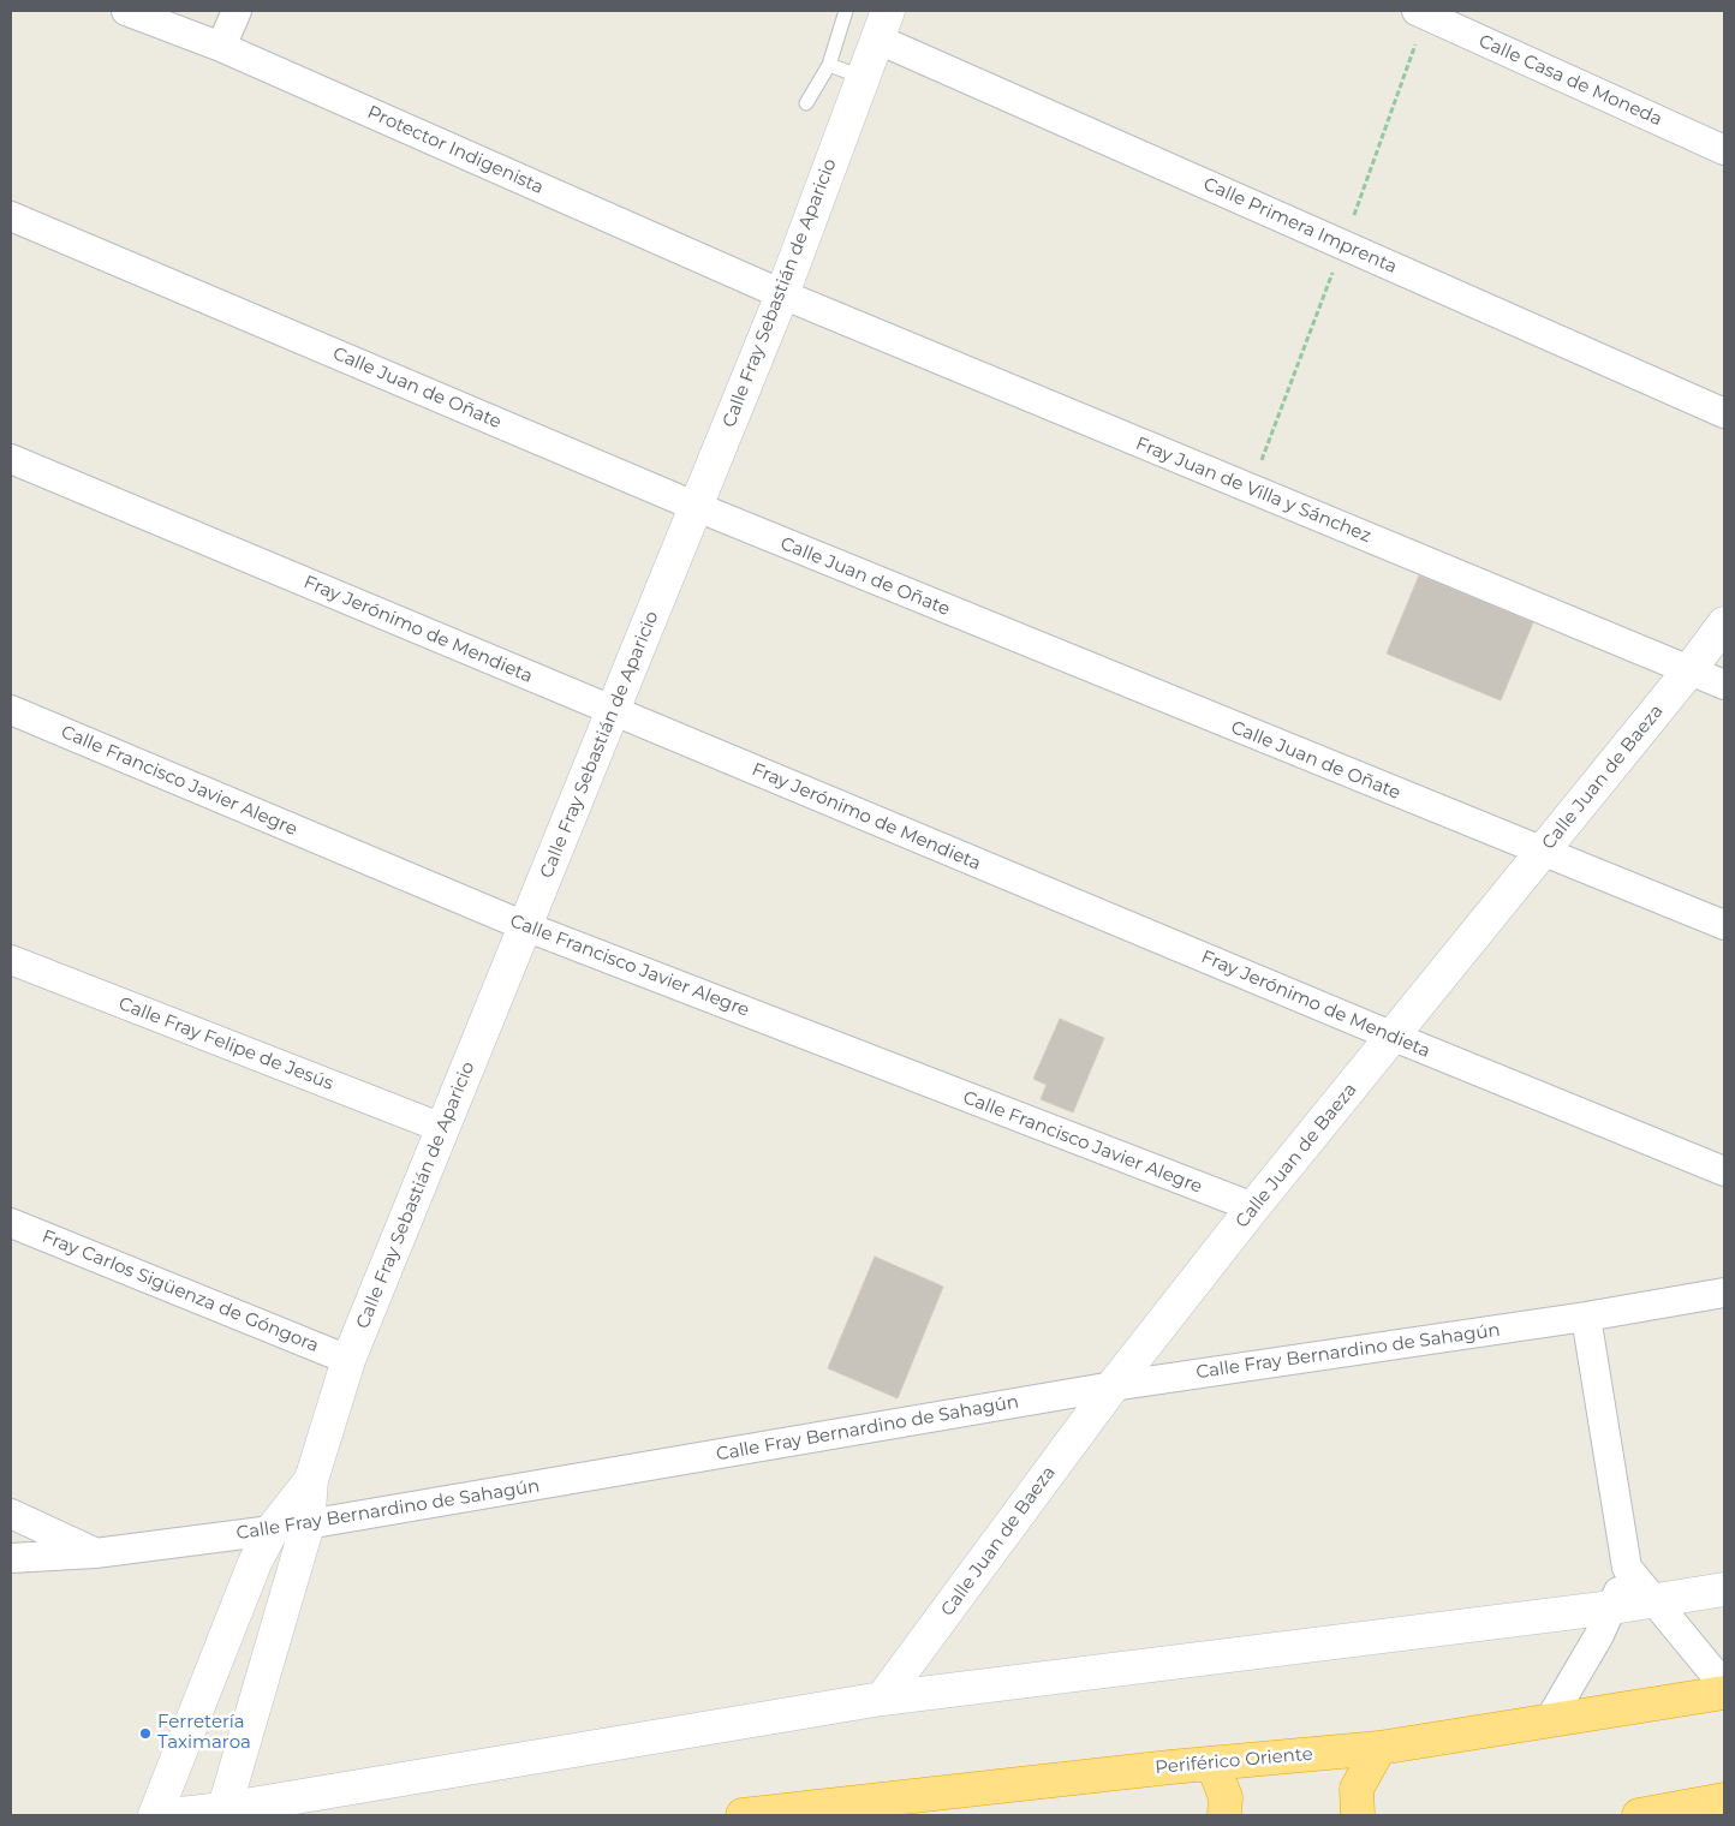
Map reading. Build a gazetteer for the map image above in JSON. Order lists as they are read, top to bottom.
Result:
{
  "streets": {
    "highway": ["Periférico Oriente"],
    "street": [
      "Calle Casa de Moneda",
      "Protector Indigenista",
      "Calle Primera Imprenta",
      "Calle Fray Sebastián de Aparicio",
      "Calle Juan de Oñate",
      "Fray Juan de Villa y Sánchez",
      "Fray Jerónimo de Mendieta",
      "Calle Juan de Baeza",
      "Calle Francisco Javier Alegre",
      "Calle Fray Felipe de Jesús",
      "Fray Carlos Sigüenza de Góngora",
      "Calle Fray Bernardino de Sahagún"
    ]
  },
  "crossings": [
    ["Protector Indigenista", "Calle Fray Sebastián de Aparicio"],
    ["Protector Indigenista", "Fray Juan de Villa y Sánchez"],
    ["Calle Primera Imprenta", "Calle Fray Sebastián de Aparicio"],
    ["Calle Fray Sebastián de Aparicio", "Calle Juan de Oñate"],
    ["Calle Fray Sebastián de Aparicio", "Fray Juan de Villa y Sánchez"],
    ["Calle Fray Sebastián de Aparicio", "Fray Jerónimo de Mendieta"],
    ["Calle Fray Sebastián de Aparicio", "Calle Francisco Javier Alegre"],
    ["Calle Fray Sebastián de Aparicio", "Calle Fray Felipe de Jesús"],
    ["Calle Fray Sebastián de Aparicio", "Fray Carlos Sigüenza de Góngora"],
    ["Calle Fray Sebastián de Aparicio", "Calle Fray Bernardino de Sahagún"],
    ["Calle Juan de Oñate", "Calle Juan de Baeza"],
    ["Fray Juan de Villa y Sánchez", "Calle Juan de Baeza"],
    ["Fray Jerónimo de Mendieta", "Calle Juan de Baeza"],
    ["Calle Juan de Baeza", "Calle Francisco Javier Alegre"],
    ["Calle Juan de Baeza", "Calle Fray Bernardino de Sahagún"]
  ],
  "places": ["Ferretería Taximaroa"]
}
